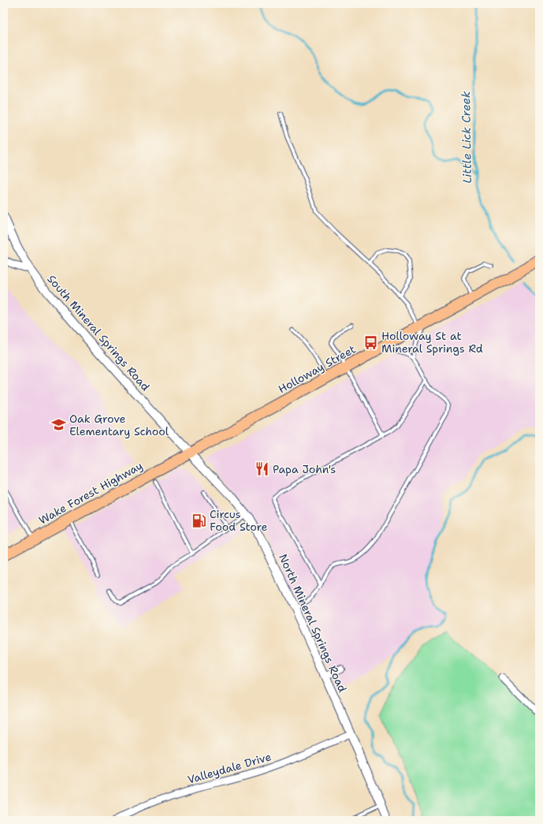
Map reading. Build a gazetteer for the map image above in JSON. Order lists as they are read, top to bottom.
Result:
{
  "streets": {
    "highway": ["Holloway Street", "Wake Forest Highway"],
    "street": ["South Mineral Springs Road", "North Mineral Springs Road", "Valleydale Drive"]
  },
  "crossings": [
    ["South Mineral Springs Road", "Holloway Street"],
    ["South Mineral Springs Road", "Wake Forest Highway"],
    ["South Mineral Springs Road", "North Mineral Springs Road"],
    ["Holloway Street", "Wake Forest Highway"],
    ["Holloway Street", "North Mineral Springs Road"],
    ["Wake Forest Highway", "North Mineral Springs Road"],
    ["North Mineral Springs Road", "Valleydale Drive"]
  ],
  "water": ["Little Lick Creek"],
  "places": {
    "bus stop": ["Holloway St at Mineral Springs Rd"],
    "school or university": ["Oak Grove Elementary School"],
    "restaurant": ["Papa John's"],
    "fuel station": ["Circus Food Store"]
  }
}
